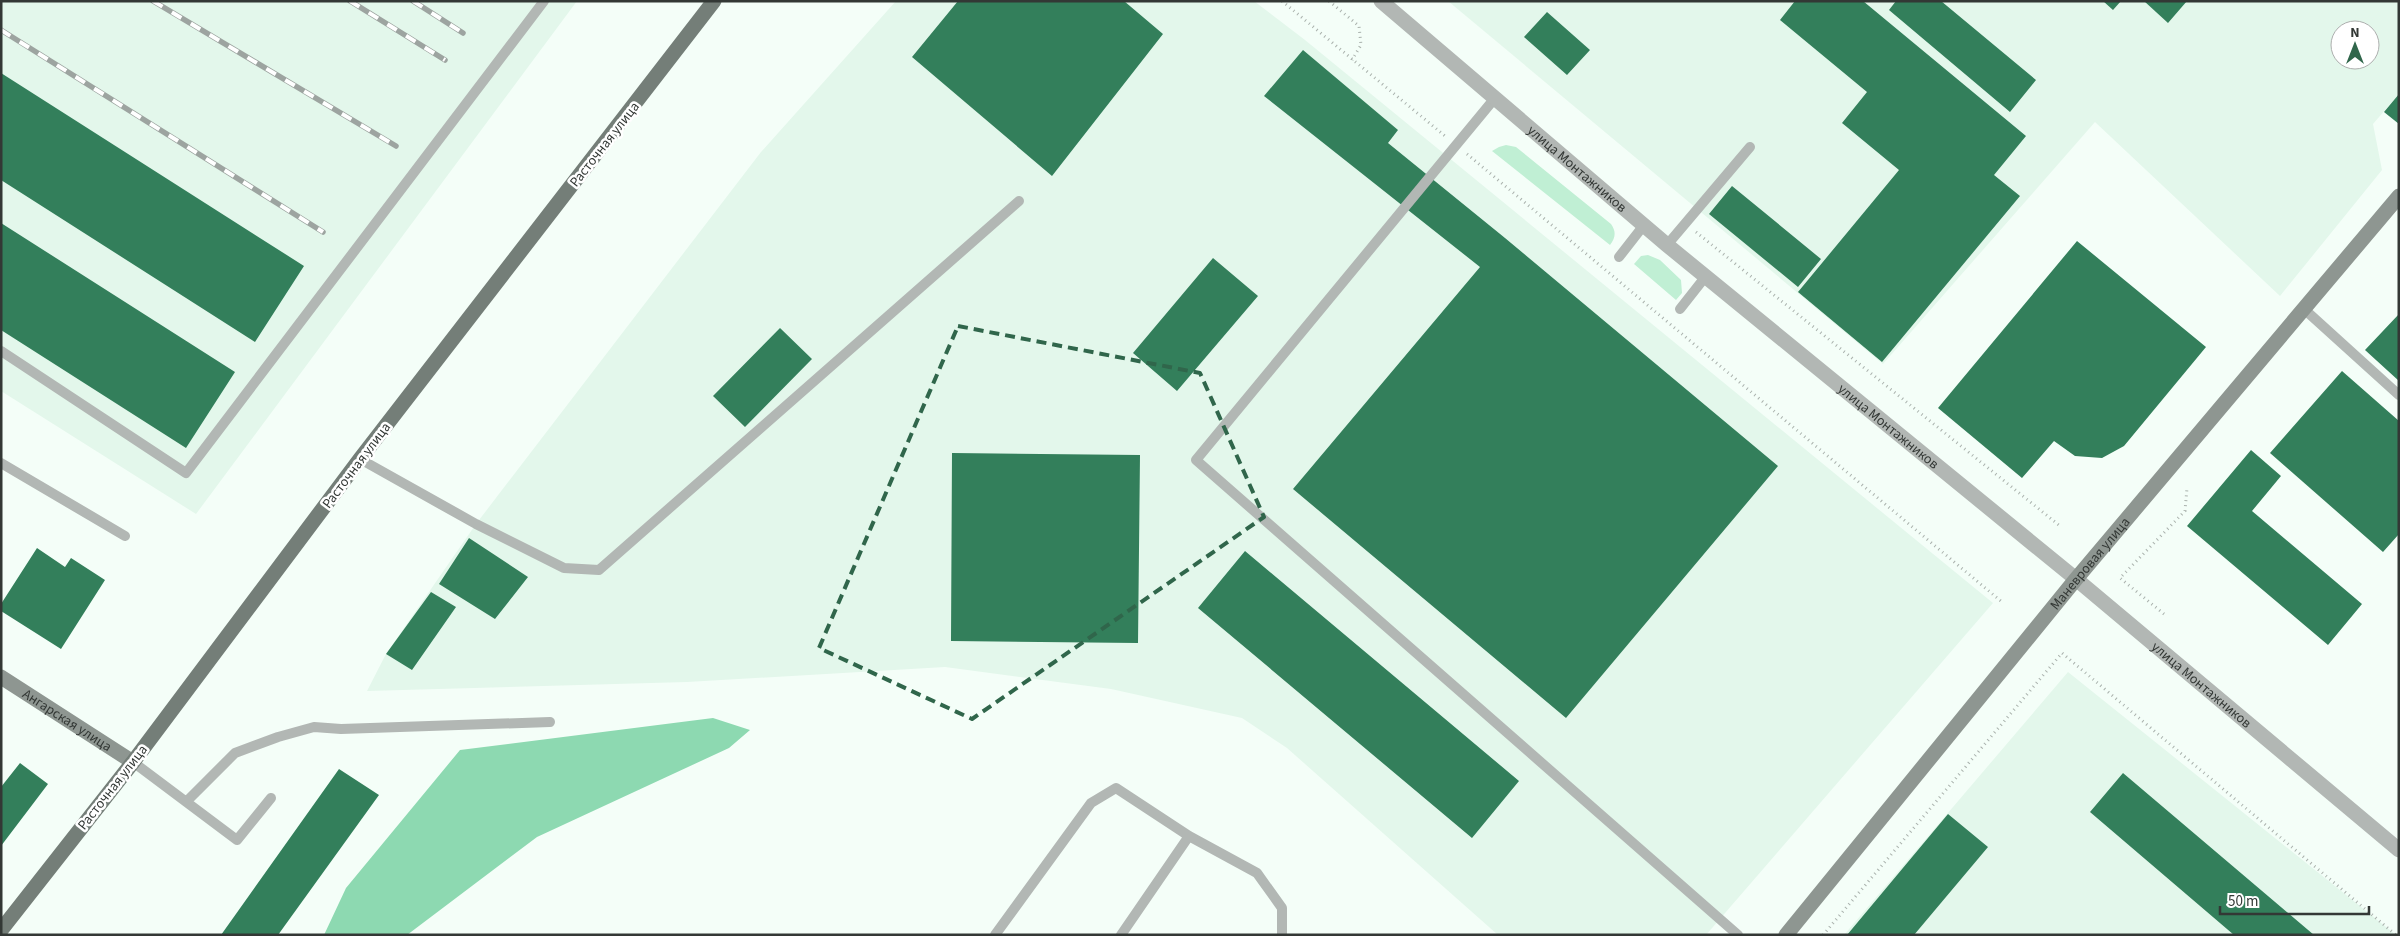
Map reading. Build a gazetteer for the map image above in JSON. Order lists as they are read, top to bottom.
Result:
{
  "streets": {
    "main road": ["Расточная улица", "Маневровая улица", "Ангарская улица"],
    "street": ["улица Монтажников"]
  },
  "crossings": [
    ["Расточная улица", "Ангарская улица"],
    ["улица Монтажников", "Маневровая улица"]
  ],
  "scale_bar": "50 m",
  "north": "top"
}
